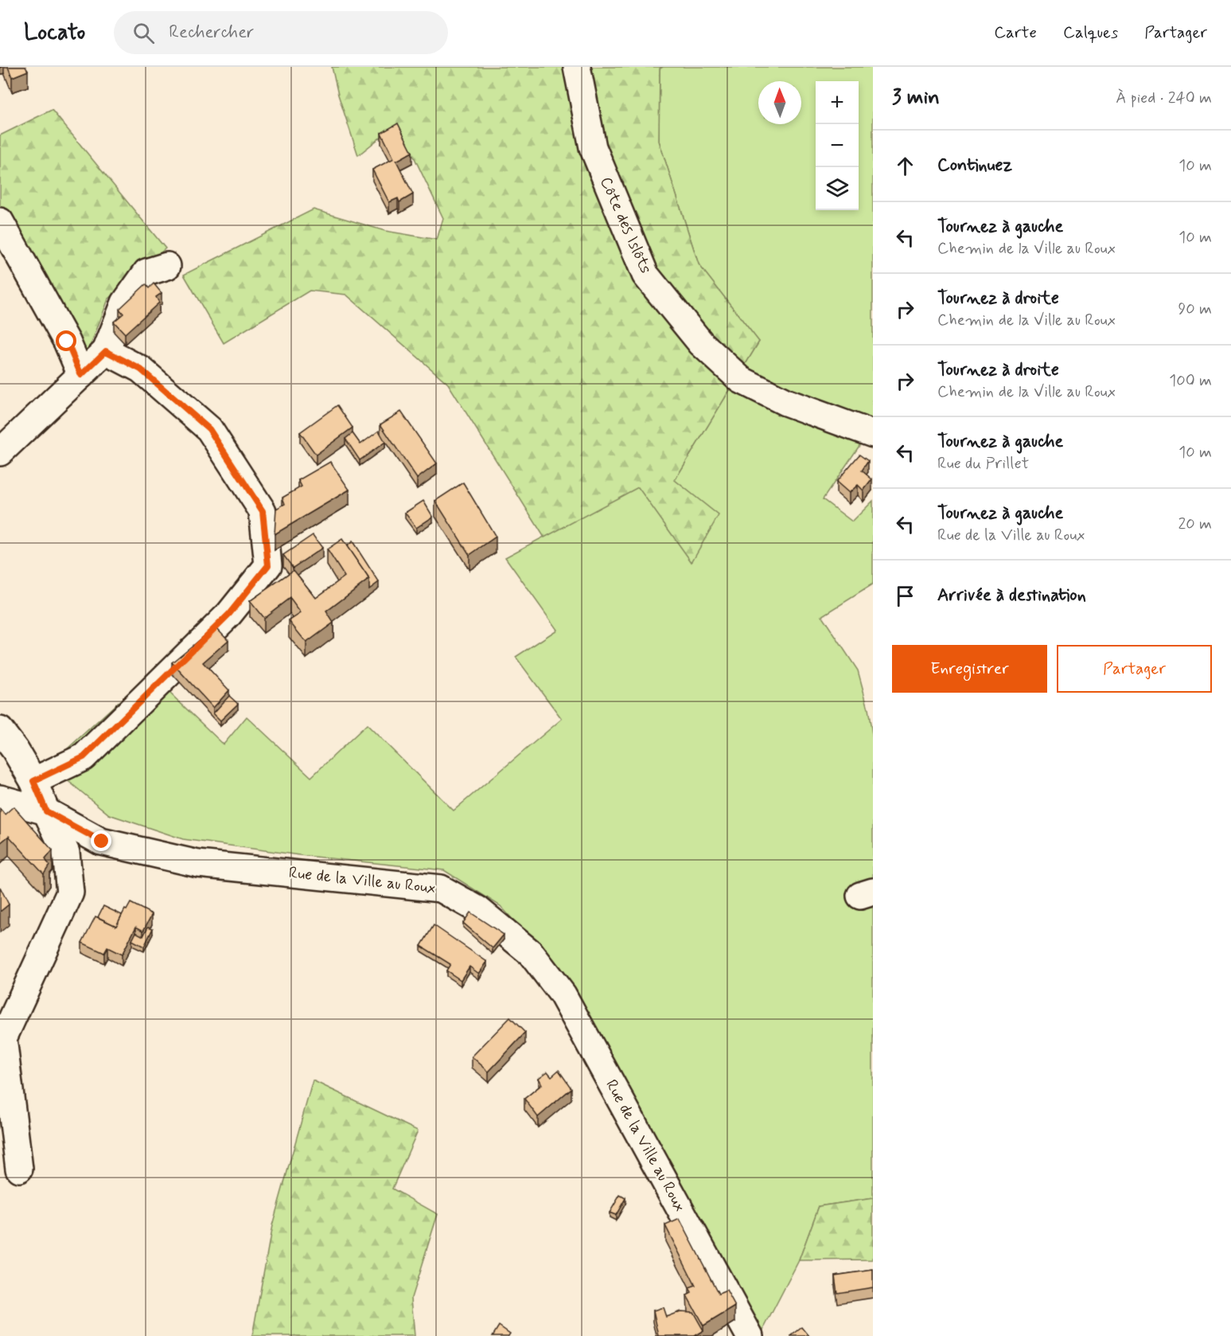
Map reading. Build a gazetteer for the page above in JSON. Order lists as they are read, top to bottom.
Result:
{
  "streets": {
    "street": ["Côte des Islôts", "Rue de la Ville au Roux"]
  },
  "north": "top",
  "page": {
    "header": "Locato",
    "search": "Rechercher",
    "nav": ["Carte", "Calques", "Partager"],
    "heading": ["3 min", "À pied · 240 m"],
    "map_buttons": ["+", "−"],
    "list": [
      ["Continuez", "10 m"],
      ["Tournez à gauche", "Chemin de la Ville au Roux", "10 m"],
      ["Tournez à droite", "Chemin de la Ville au Roux", "90 m"],
      ["Tournez à droite", "Chemin de la Ville au Roux", "100 m"],
      ["Tournez à gauche", "Rue du Prillet", "10 m"],
      ["Tournez à gauche", "Rue de la Ville au Roux", "20 m"],
      "Arrivée à destination"
    ],
    "buttons": ["Enregistrer", "Partager"]
  }
}
